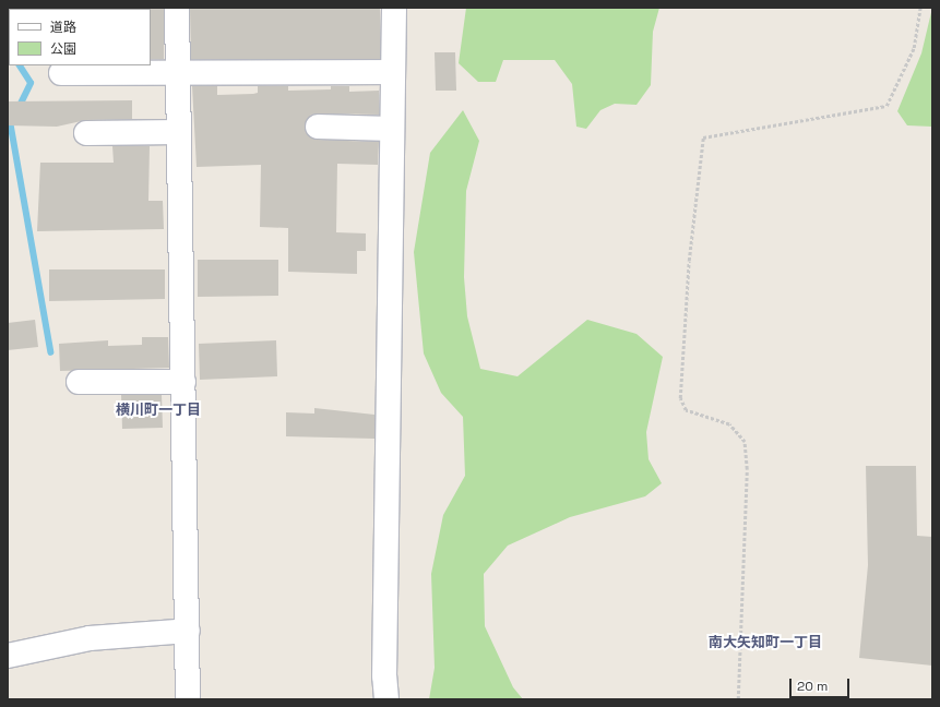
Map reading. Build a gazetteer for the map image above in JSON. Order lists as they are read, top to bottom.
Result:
{
  "districts": ["横川町一丁目", "南大矢知町一丁目"],
  "legend": ["道路", "公園"],
  "scale_bar": "20 m"
}
